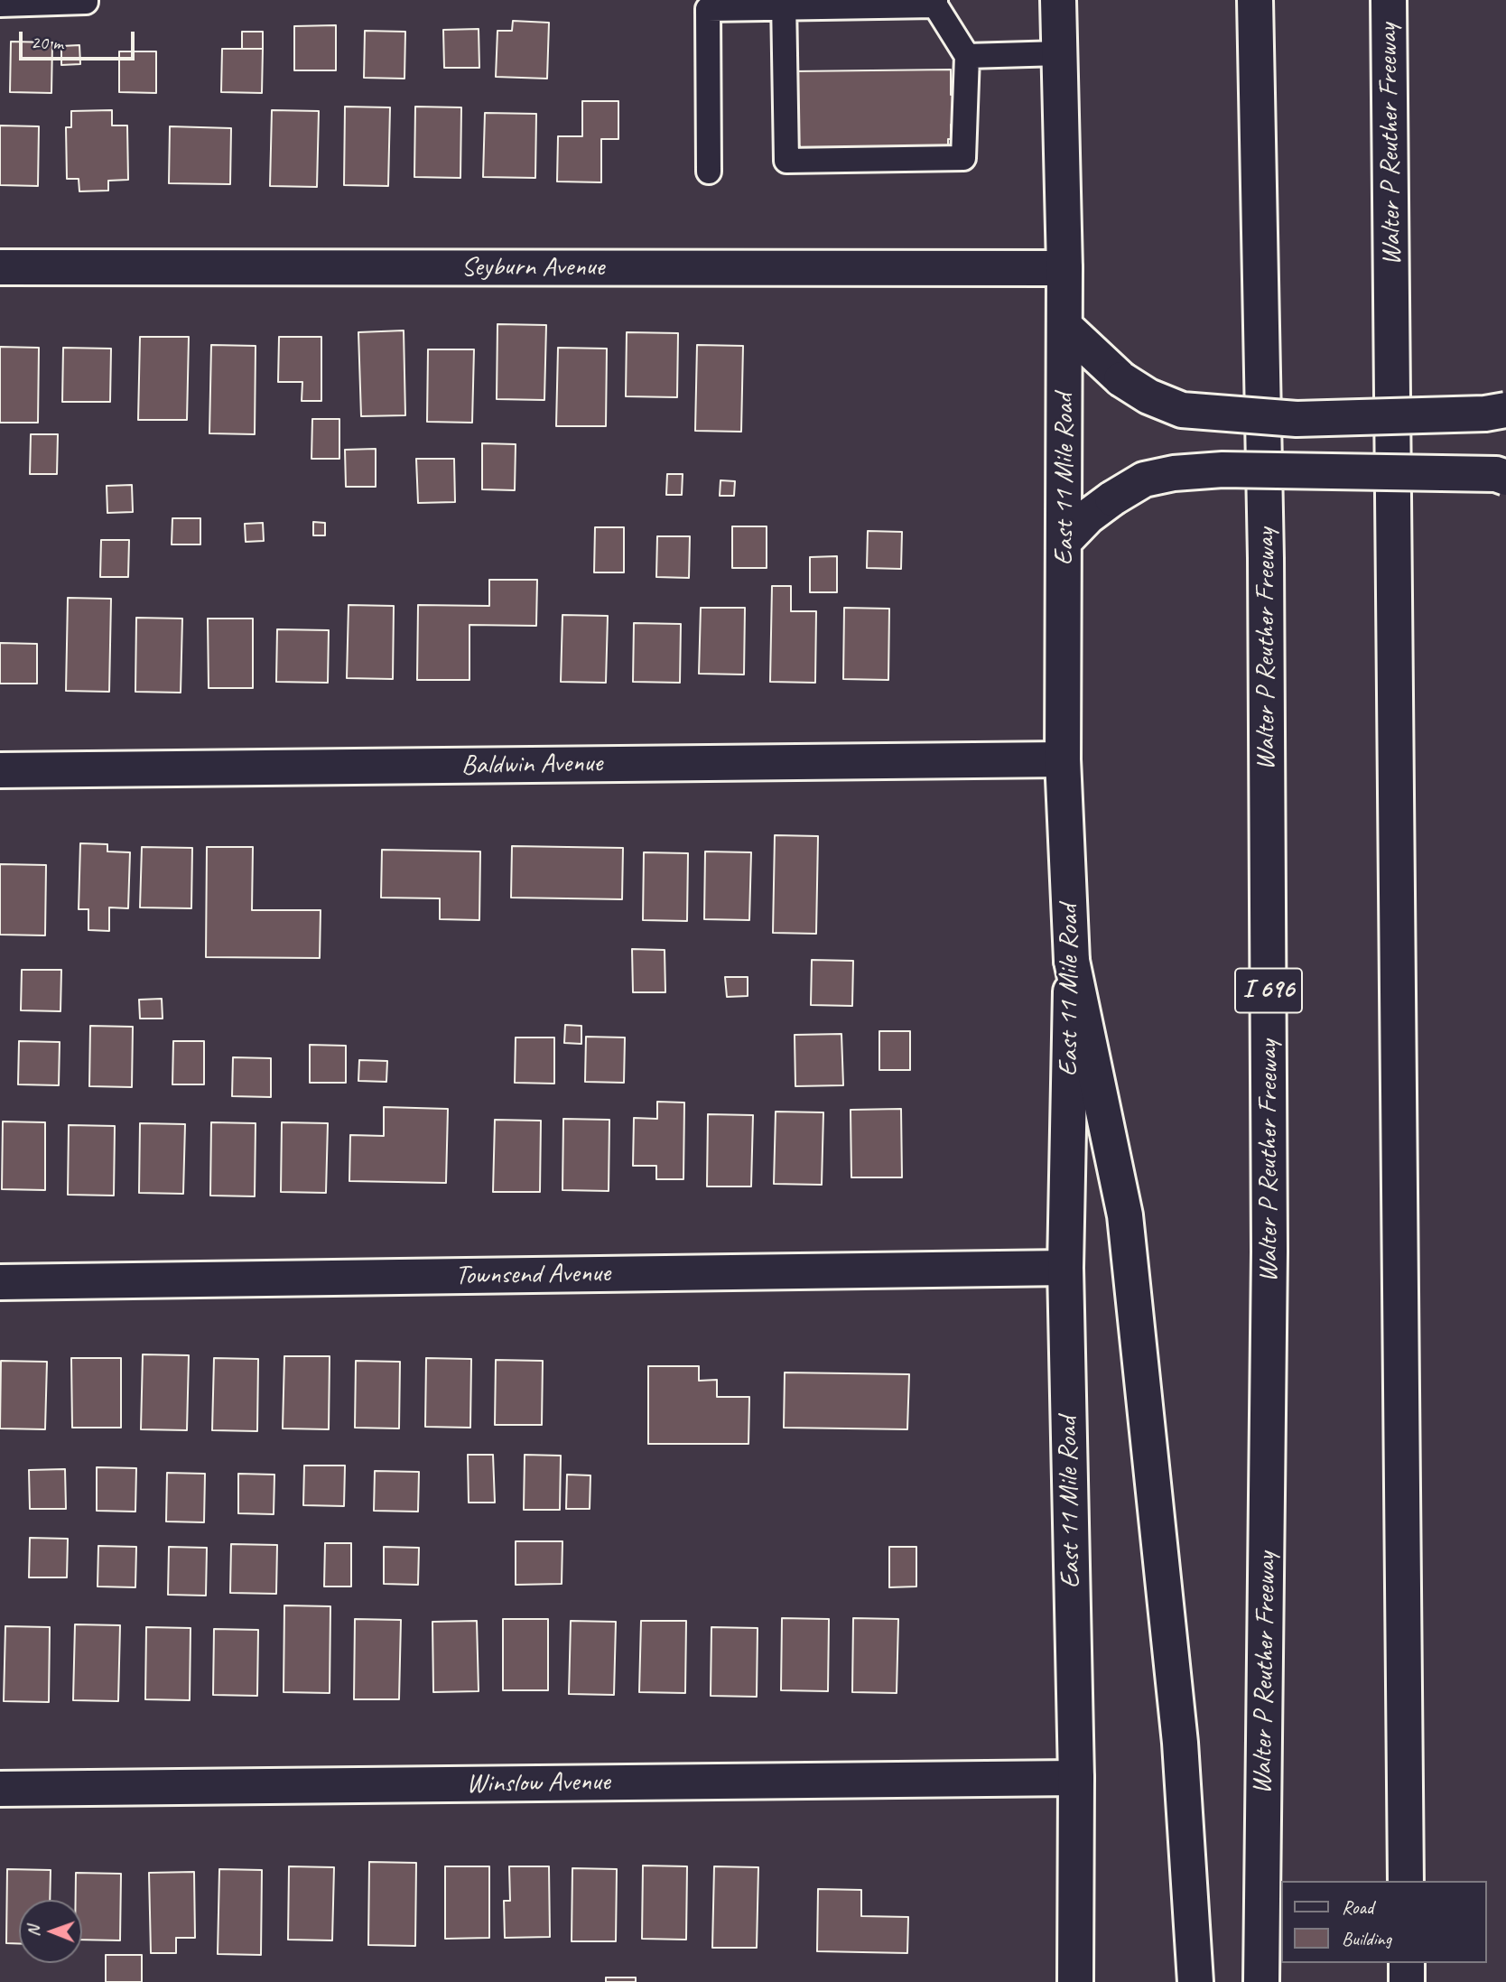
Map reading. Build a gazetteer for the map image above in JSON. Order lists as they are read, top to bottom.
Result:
{
  "streets": {
    "main road": [
      "Walter P Reuther Freeway",
      "Seyburn Avenue",
      "East 11 Mile Road",
      "Baldwin Avenue",
      "I 696",
      "Townsend Avenue",
      "Winslow Avenue"
    ]
  },
  "crossings": [
    ["Seyburn Avenue", "East 11 Mile Road"],
    ["East 11 Mile Road", "Baldwin Avenue"],
    ["East 11 Mile Road", "Townsend Avenue"],
    ["East 11 Mile Road", "Winslow Avenue"]
  ],
  "legend": ["Road", "Building"],
  "scale_bar": "20 m",
  "north": "left"
}
